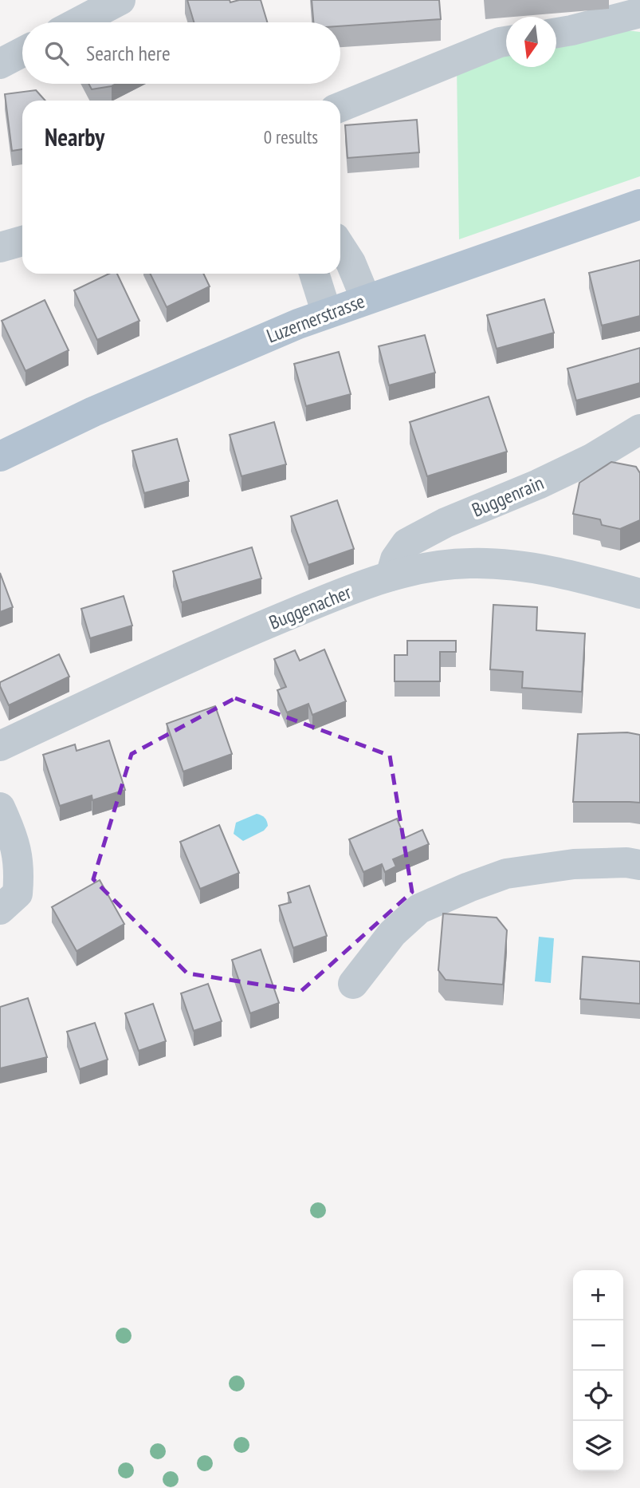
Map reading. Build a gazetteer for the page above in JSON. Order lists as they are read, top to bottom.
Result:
{
  "streets": {
    "main road": ["Luzernerstrasse"],
    "street": ["Buggenrain", "Buggenacher"]
  },
  "crossings": [
    ["Buggenrain", "Buggenacher"]
  ],
  "north": "bottom",
  "page": {
    "search": "Search here",
    "heading": ["Nearby", "0 results"],
    "map_buttons": ["+", "−"]
  }
}
